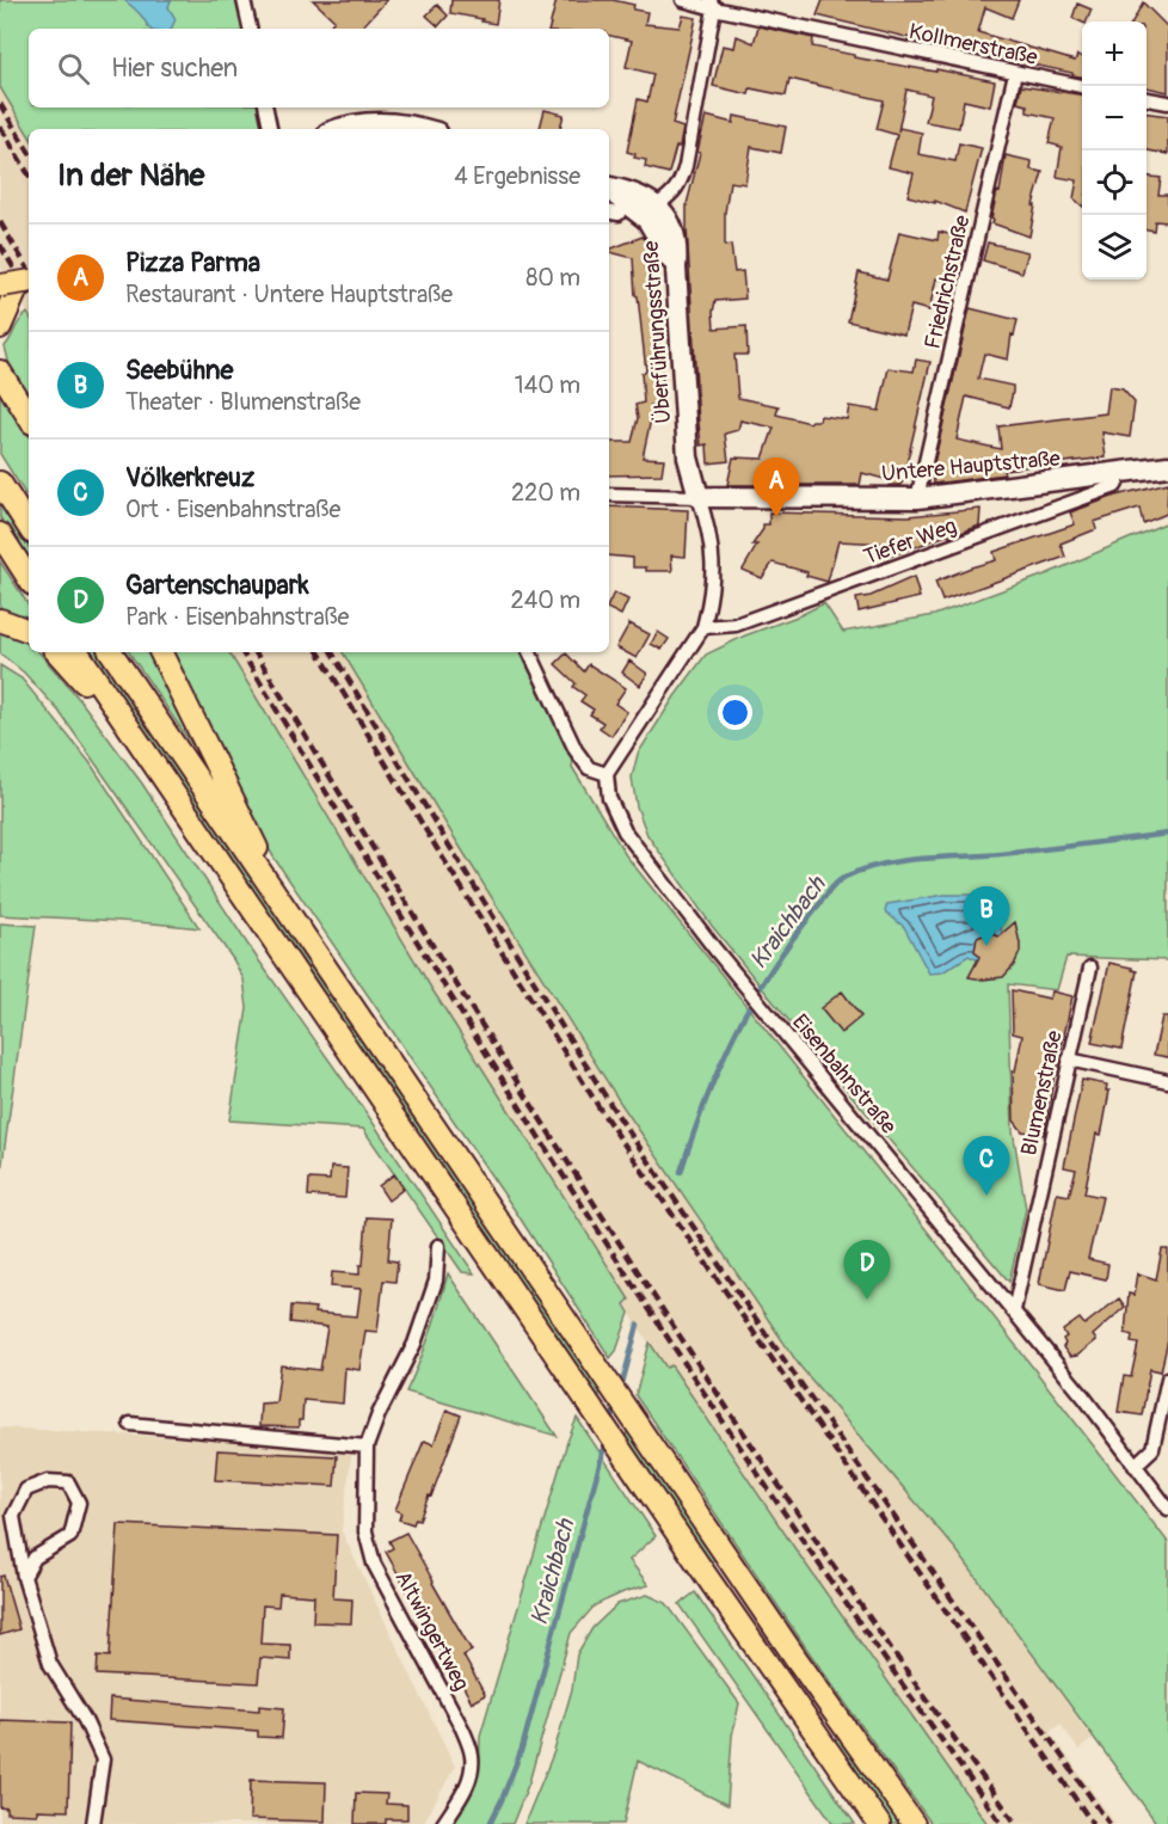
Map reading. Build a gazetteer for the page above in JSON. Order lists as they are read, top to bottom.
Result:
{
  "streets": {
    "main road": ["Überführungsstraße", "Untere Hauptstraße"],
    "street": [
      "Kollmerstraße",
      "Friedrichstraße",
      "Tiefer Weg",
      "Eisenbahnstraße",
      "Blumenstraße",
      "Altwingertweg"
    ]
  },
  "crossings": [
    ["Kollmerstraße", "Friedrichstraße"],
    ["Friedrichstraße", "Untere Hauptstraße"],
    ["Überführungsstraße", "Untere Hauptstraße"],
    ["Untere Hauptstraße", "Tiefer Weg"],
    ["Eisenbahnstraße", "Blumenstraße"]
  ],
  "water": ["Kraichbach"],
  "page": {
    "map_buttons": ["+", "−"],
    "search": "Hier suchen",
    "heading": ["In der Nähe", "4 Ergebnisse"],
    "list": [
      {
        "mark": "A",
        "name": "Pizza Parma",
        "note": "Restaurant · Untere Hauptstraße",
        "value": "80 m"
      },
      {
        "mark": "B",
        "name": "Seebühne",
        "note": "Theater · Blumenstraße",
        "value": "140 m"
      },
      {
        "mark": "C",
        "name": "Völkerkreuz",
        "note": "Ort · Eisenbahnstraße",
        "value": "220 m"
      },
      {
        "mark": "D",
        "name": "Gartenschaupark",
        "note": "Park · Eisenbahnstraße",
        "value": "240 m"
      }
    ],
    "pins": [
      "A",
      "B",
      "C",
      "D"
    ]
  }
}
